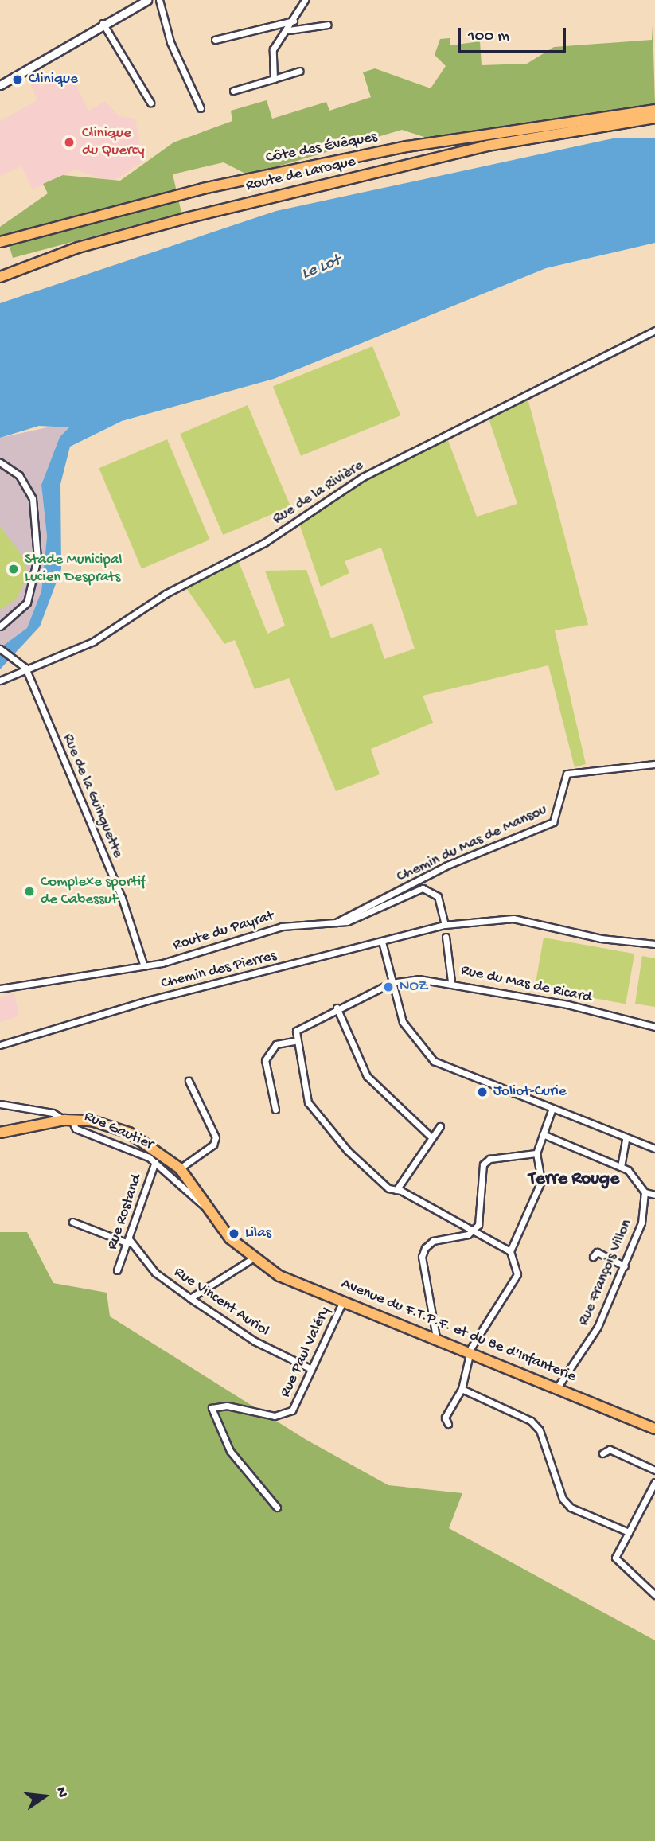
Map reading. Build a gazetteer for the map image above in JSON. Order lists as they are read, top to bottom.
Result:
{
  "streets": {
    "main road": ["Côte des Évêques", "Route de Laroque", "Avenue du F.T.P.F. et du 8e d'Infanterie"],
    "street": [
      "Rue de la Rivière",
      "Rue de la Guinguette",
      "Chemin du Mas de Mansou",
      "Route du Payrat",
      "Chemin des Pierres",
      "Rue du Mas de Ricard",
      "Rue Gautier",
      "Rue Rostand",
      "Rue François Villon",
      "Rue Vincent Auriol",
      "Rue Paul Valéry"
    ]
  },
  "crossings": [
    ["Rue de la Rivière", "Rue de la Guinguette"],
    ["Rue de la Guinguette", "Route du Payrat"],
    ["Chemin du Mas de Mansou", "Route du Payrat"],
    ["Route du Payrat", "Chemin des Pierres"],
    ["Rue Gautier", "Rue Rostand"],
    ["Rue Rostand", "Rue Vincent Auriol"],
    ["Rue François Villon", "Avenue du F.T.P.F. et du 8e d'Infanterie"],
    ["Rue Vincent Auriol", "Rue Paul Valéry"],
    ["Avenue du F.T.P.F. et du 8e d'Infanterie", "Rue Paul Valéry"]
  ],
  "districts": ["Terre Rouge"],
  "water": ["Le Lot"],
  "places": [
    "Clinique",
    "Clinique du Quercy",
    "Stade Municipal Lucien Desprats",
    "Complexe sportif de Cabessut",
    "NOZ",
    "Joliot-Curie",
    "Lilas"
  ],
  "scale_bar": "100 m",
  "north": "right"
}
